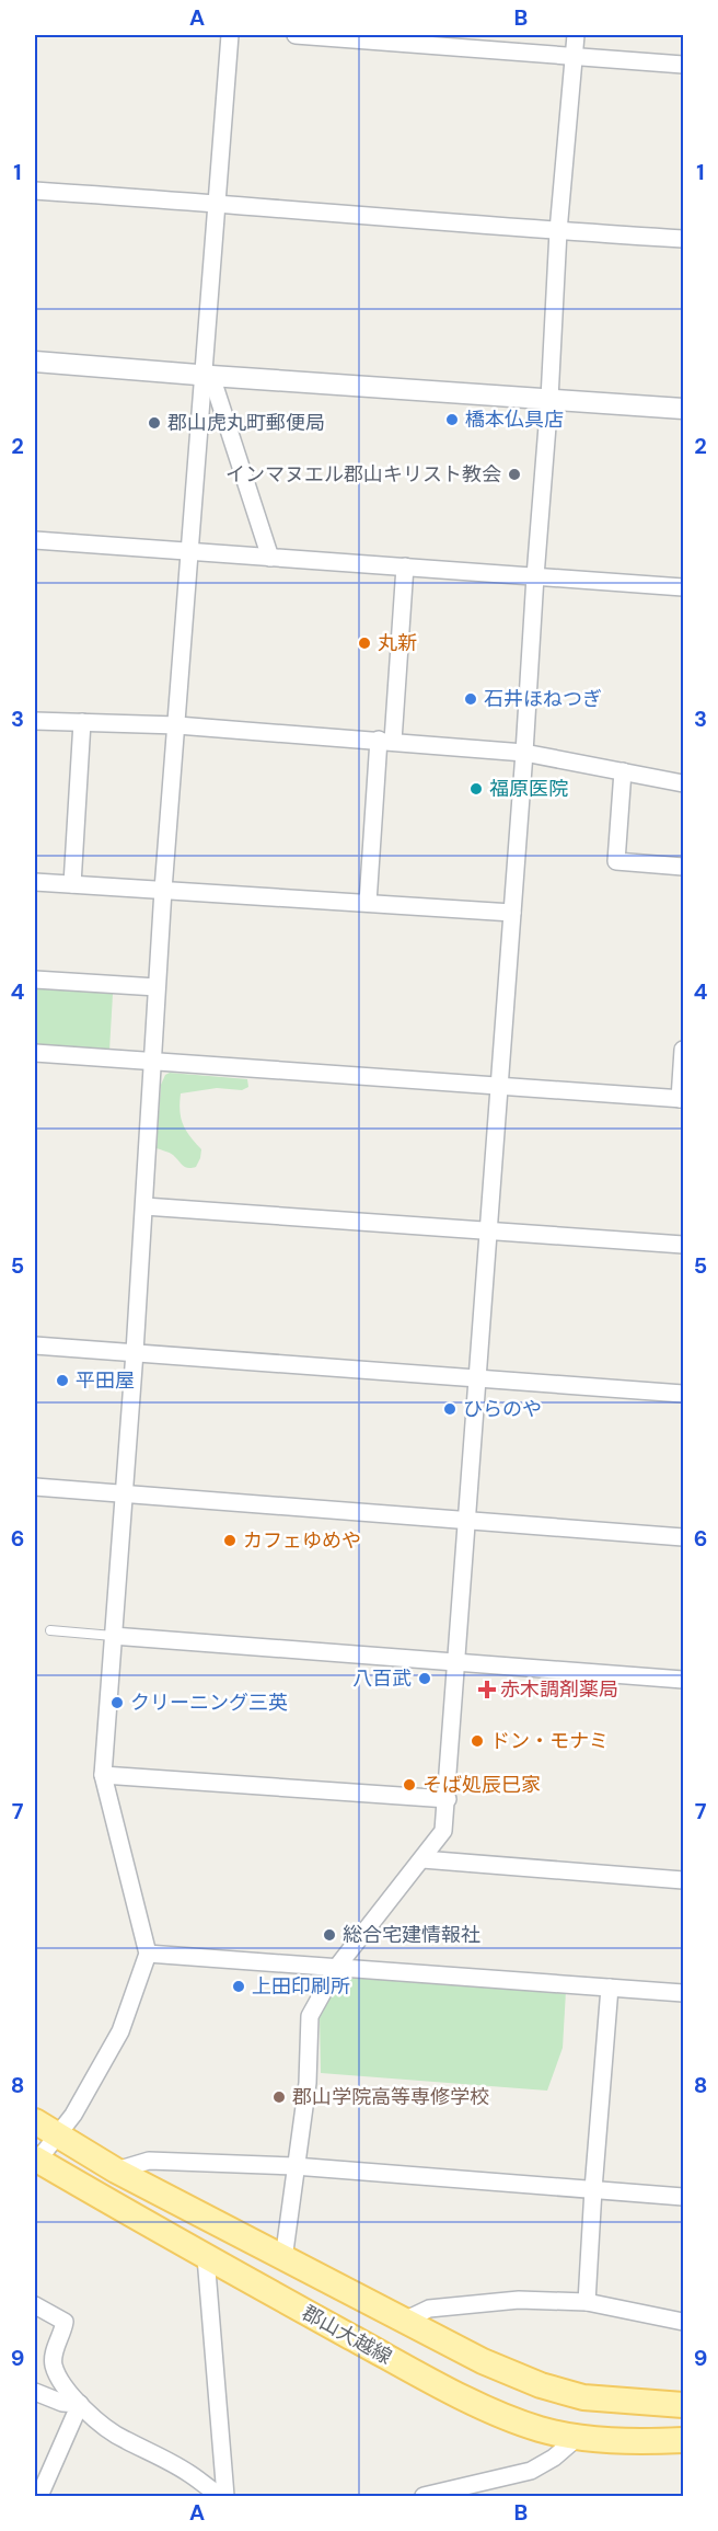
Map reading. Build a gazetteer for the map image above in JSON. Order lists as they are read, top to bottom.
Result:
{
  "streets": {
    "main road": ["郡山大越線"]
  },
  "places": {
    "other": [
      "橋本仏具店",
      "郡山虎丸町郵便局",
      "インマヌエル郡山キリスト教会",
      "丸新",
      "石井ほねつぎ",
      "福原医院",
      "平田屋",
      "ひらのや",
      "カフェゆめや",
      "八百武",
      "クリーニング三英",
      "ドン・モナミ",
      "そば処辰巳家",
      "総合宅建情報社",
      "上田印刷所",
      "郡山学院高等専修学校"
    ],
    "health": ["赤木調剤薬局"]
  },
  "grid": {
    "columns": ["A", "B"],
    "rows": [
      "1",
      "2",
      "3",
      "4",
      "5",
      "6",
      "7",
      "8",
      "9"
    ]
  }
}
